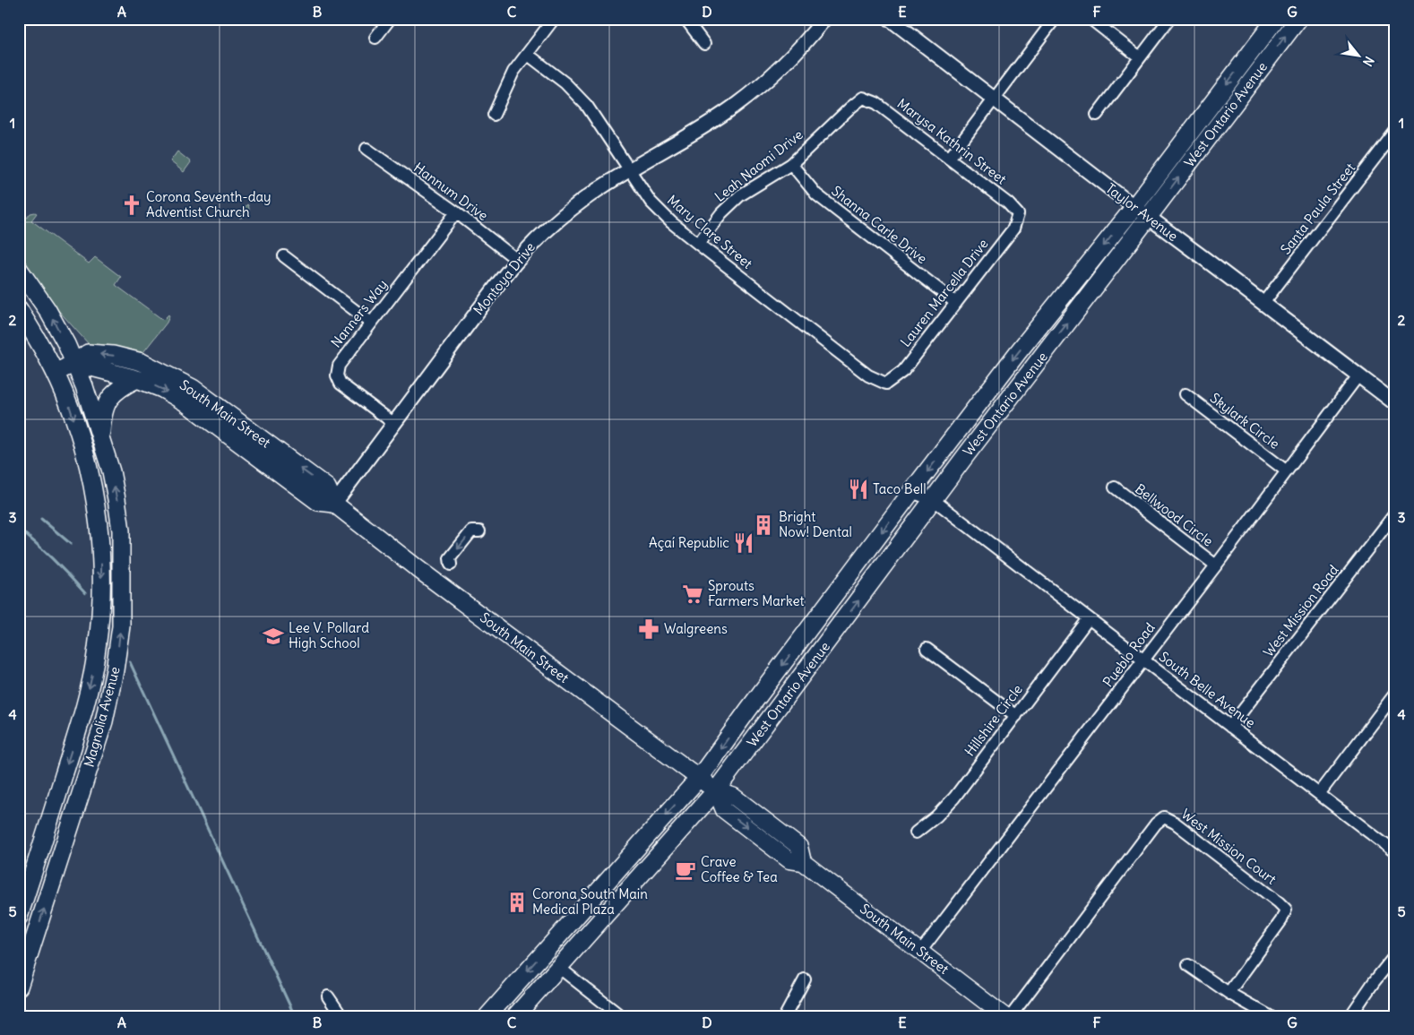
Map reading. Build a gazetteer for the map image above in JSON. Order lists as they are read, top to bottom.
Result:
{
  "streets": {
    "main road": ["West Ontario Avenue", "South Main Street", "Magnolia Avenue"],
    "street": [
      "Marysa Kathrin Street",
      "Leah Naomi Drive",
      "Hannum Drive",
      "Santa Paula Street",
      "Taylor Avenue",
      "Shanna Carle Drive",
      "Mary Clare Street",
      "Montoya Drive",
      "Lauren Marcella Drive",
      "Nanners Way",
      "Skylark Circle",
      "Bellwood Circle",
      "West Mission Road",
      "Pueblo Road",
      "South Belle Avenue",
      "Hillshire Circle",
      "West Mission Court"
    ]
  },
  "crossings": [
    ["West Ontario Avenue", "Taylor Avenue"],
    ["West Ontario Avenue", "South Main Street"],
    ["West Ontario Avenue", "South Belle Avenue"],
    ["Marysa Kathrin Street", "Leah Naomi Drive"],
    ["Marysa Kathrin Street", "Lauren Marcella Drive"],
    ["Leah Naomi Drive", "Shanna Carle Drive"],
    ["Leah Naomi Drive", "Mary Clare Street"],
    ["Hannum Drive", "Montoya Drive"],
    ["Hannum Drive", "Nanners Way"],
    ["Santa Paula Street", "Taylor Avenue"],
    ["Taylor Avenue", "Pueblo Road"],
    ["Shanna Carle Drive", "Lauren Marcella Drive"],
    ["Mary Clare Street", "Montoya Drive"],
    ["Mary Clare Street", "Lauren Marcella Drive"],
    ["Montoya Drive", "Nanners Way"],
    ["Montoya Drive", "South Main Street"],
    ["South Main Street", "Pueblo Road"],
    ["South Main Street", "Magnolia Avenue"],
    ["Skylark Circle", "Pueblo Road"],
    ["Bellwood Circle", "Pueblo Road"],
    ["West Mission Road", "South Belle Avenue"],
    ["Pueblo Road", "South Belle Avenue"],
    ["South Belle Avenue", "Hillshire Circle"]
  ],
  "places": {
    "church": ["Corona Seventh-day Adventist Church"],
    "restaurant": ["Taco Bell", "Açaí Republic"],
    "building": ["Bright Now! Dental", "Corona South Main Medical Plaza"],
    "supermarket": ["Sprouts Farmers Market"],
    "pharmacy": ["Walgreens"],
    "school or university": ["Lee V. Pollard High School"],
    "cafe": ["Crave Coffee & Tea"]
  },
  "north": "bottom right",
  "grid": {
    "columns": [
      "A",
      "B",
      "C",
      "D",
      "E",
      "F",
      "G"
    ],
    "rows": [
      "1",
      "2",
      "3",
      "4",
      "5"
    ]
  }
}
